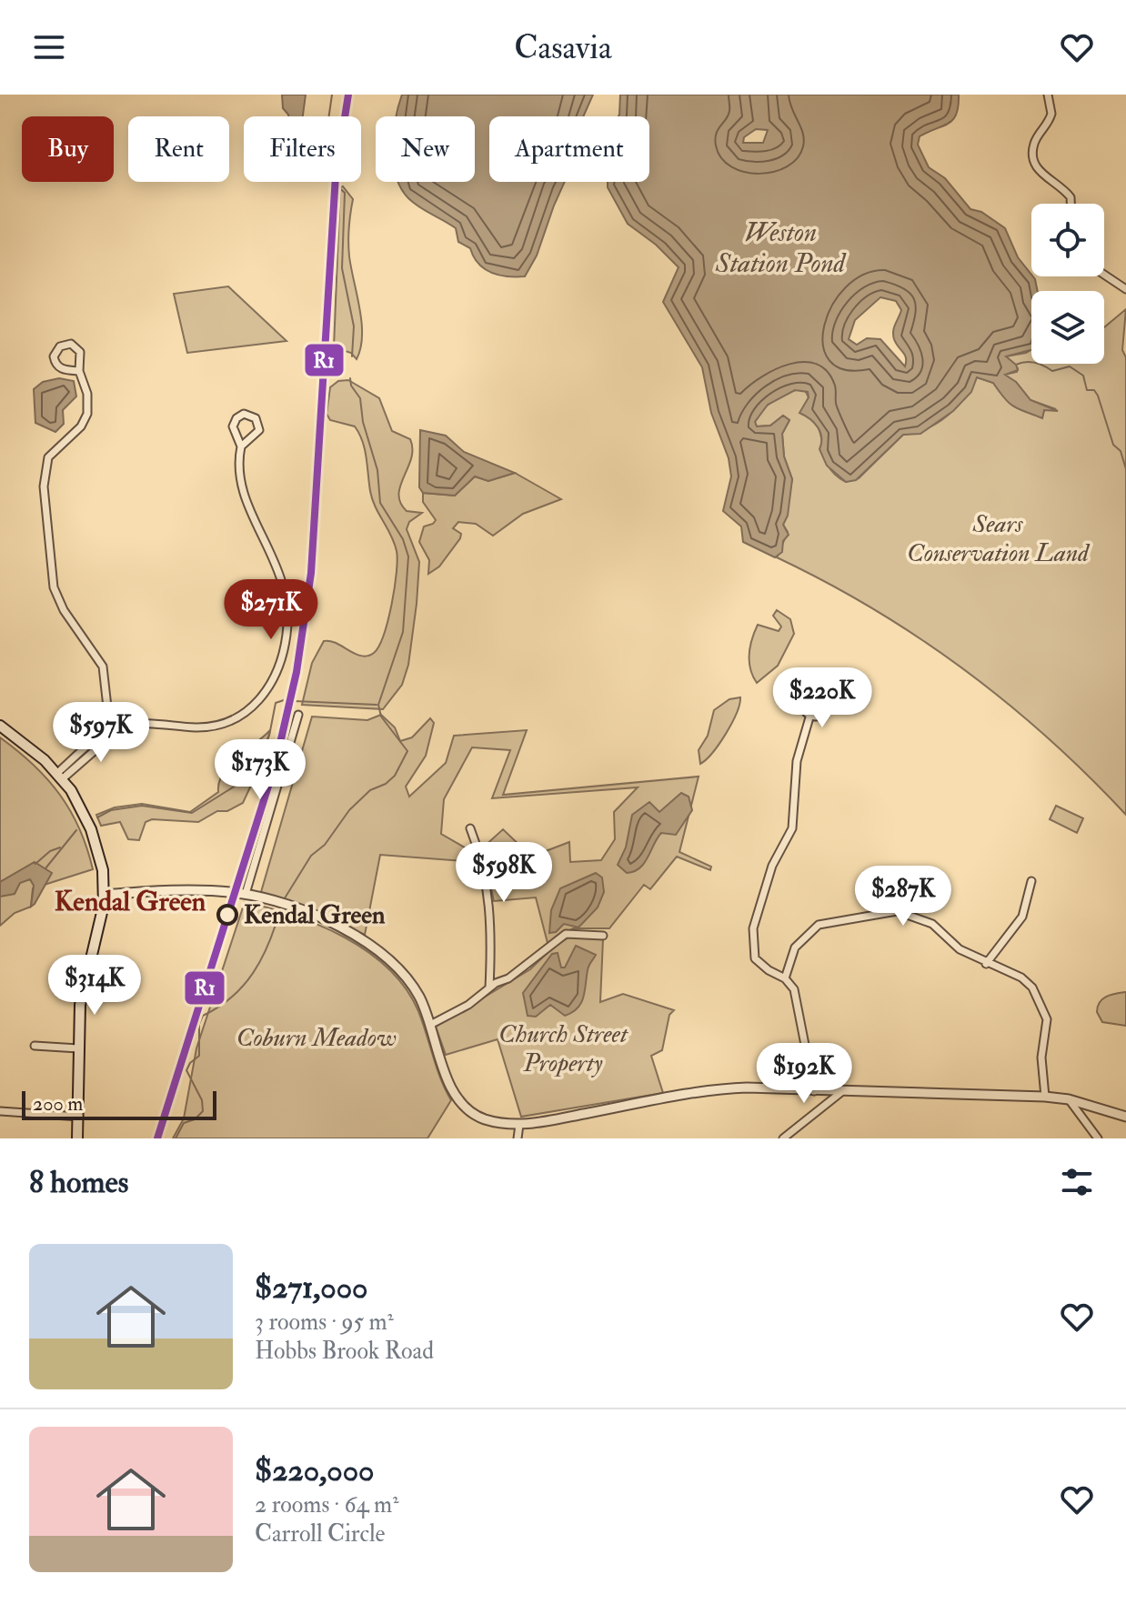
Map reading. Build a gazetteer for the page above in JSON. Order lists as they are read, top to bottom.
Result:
{
  "districts": ["Kendal Green"],
  "water": ["Weston Station Pond"],
  "parks": ["Sears Conservation Land", "Church Street Property", "Coburn Meadow"],
  "places": ["Kendal Green"],
  "lines": ["transit line R1"],
  "scale_bar": "200 m",
  "page": {
    "header": "Casavia",
    "chip": [
      "Buy",
      "Rent",
      "Filters",
      "New",
      "Apartment"
    ],
    "price": [
      "$271K",
      "$220K",
      "$597K",
      "$173K",
      "$598K",
      "$287K",
      "$314K",
      "$192K"
    ],
    "scale": "200 m",
    "heading": "8 homes",
    "list": [
      {
        "name": "$271,000",
        "note": "3 rooms · 95 m² · Hobbs Brook Road"
      },
      {
        "name": "$220,000",
        "note": "2 rooms · 64 m² · Carroll Circle"
      }
    ]
  }
}
